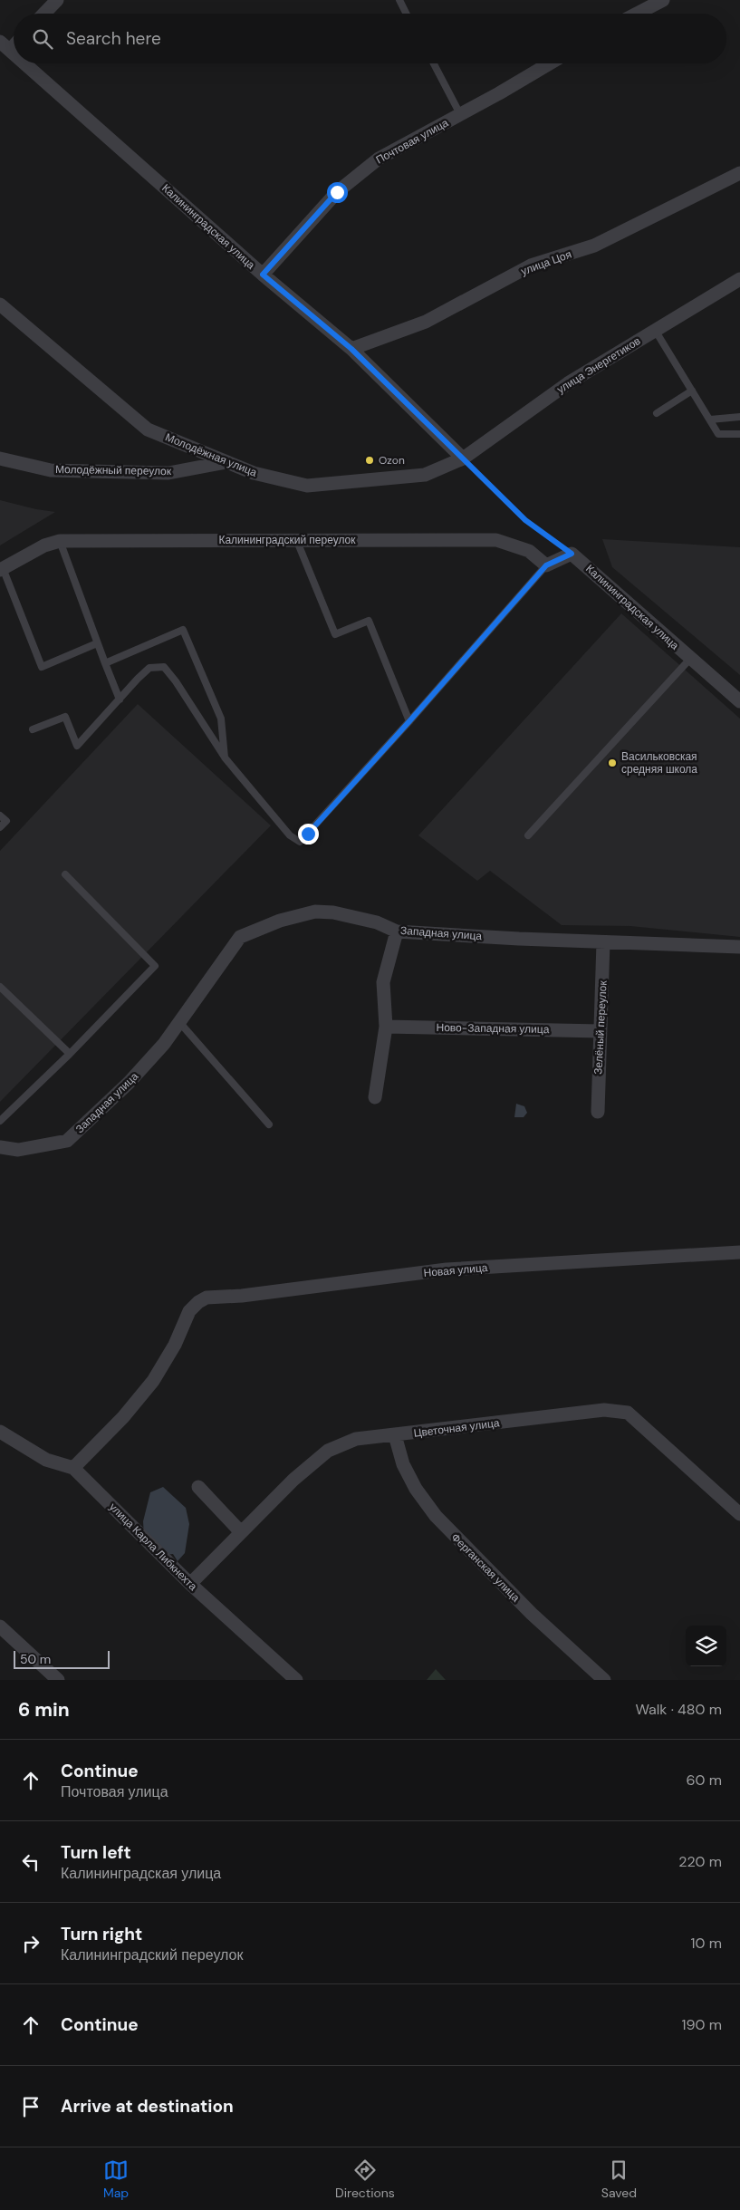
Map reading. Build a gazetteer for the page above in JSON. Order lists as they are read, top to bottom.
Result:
{
  "streets": {
    "street": [
      "Почтовая улица",
      "Калининградская улица",
      "улица Цоя",
      "улица Энергетиков",
      "Молодёжная улица",
      "Молодёжный переулок",
      "Калининградский переулок",
      "Западная улица",
      "Зелёный переулок",
      "Ново-Западная улица",
      "Новая улица",
      "Цветочная улица",
      "улица Карла Либкнехта",
      "Ферганская улица"
    ]
  },
  "crossings": [
    ["Почтовая улица", "Калининградская улица"],
    ["Калининградская улица", "улица Цоя"],
    ["Калининградская улица", "улица Энергетиков"],
    ["Калининградская улица", "Молодёжная улица"],
    ["улица Энергетиков", "Молодёжная улица"],
    ["Молодёжная улица", "Молодёжный переулок"],
    ["Западная улица", "Зелёный переулок"],
    ["Зелёный переулок", "Ново-Западная улица"],
    ["Новая улица", "улица Карла Либкнехта"],
    ["Цветочная улица", "улица Карла Либкнехта"],
    ["Цветочная улица", "Ферганская улица"]
  ],
  "places": ["Ozon", "Васильковская средняя школа"],
  "scale_bar": "50 m",
  "page": {
    "search": "Search here",
    "scale": "50 m",
    "heading": ["6 min", "Walk · 480 m"],
    "list": [
      ["Continue", "Почтовая улица", "60 m"],
      ["Turn left", "Калининградская улица", "220 m"],
      ["Turn right", "Калининградский переулок", "10 m"],
      ["Continue", "190 m"],
      "Arrive at destination"
    ],
    "nav": ["Map", "Directions", "Saved"]
  }
}
